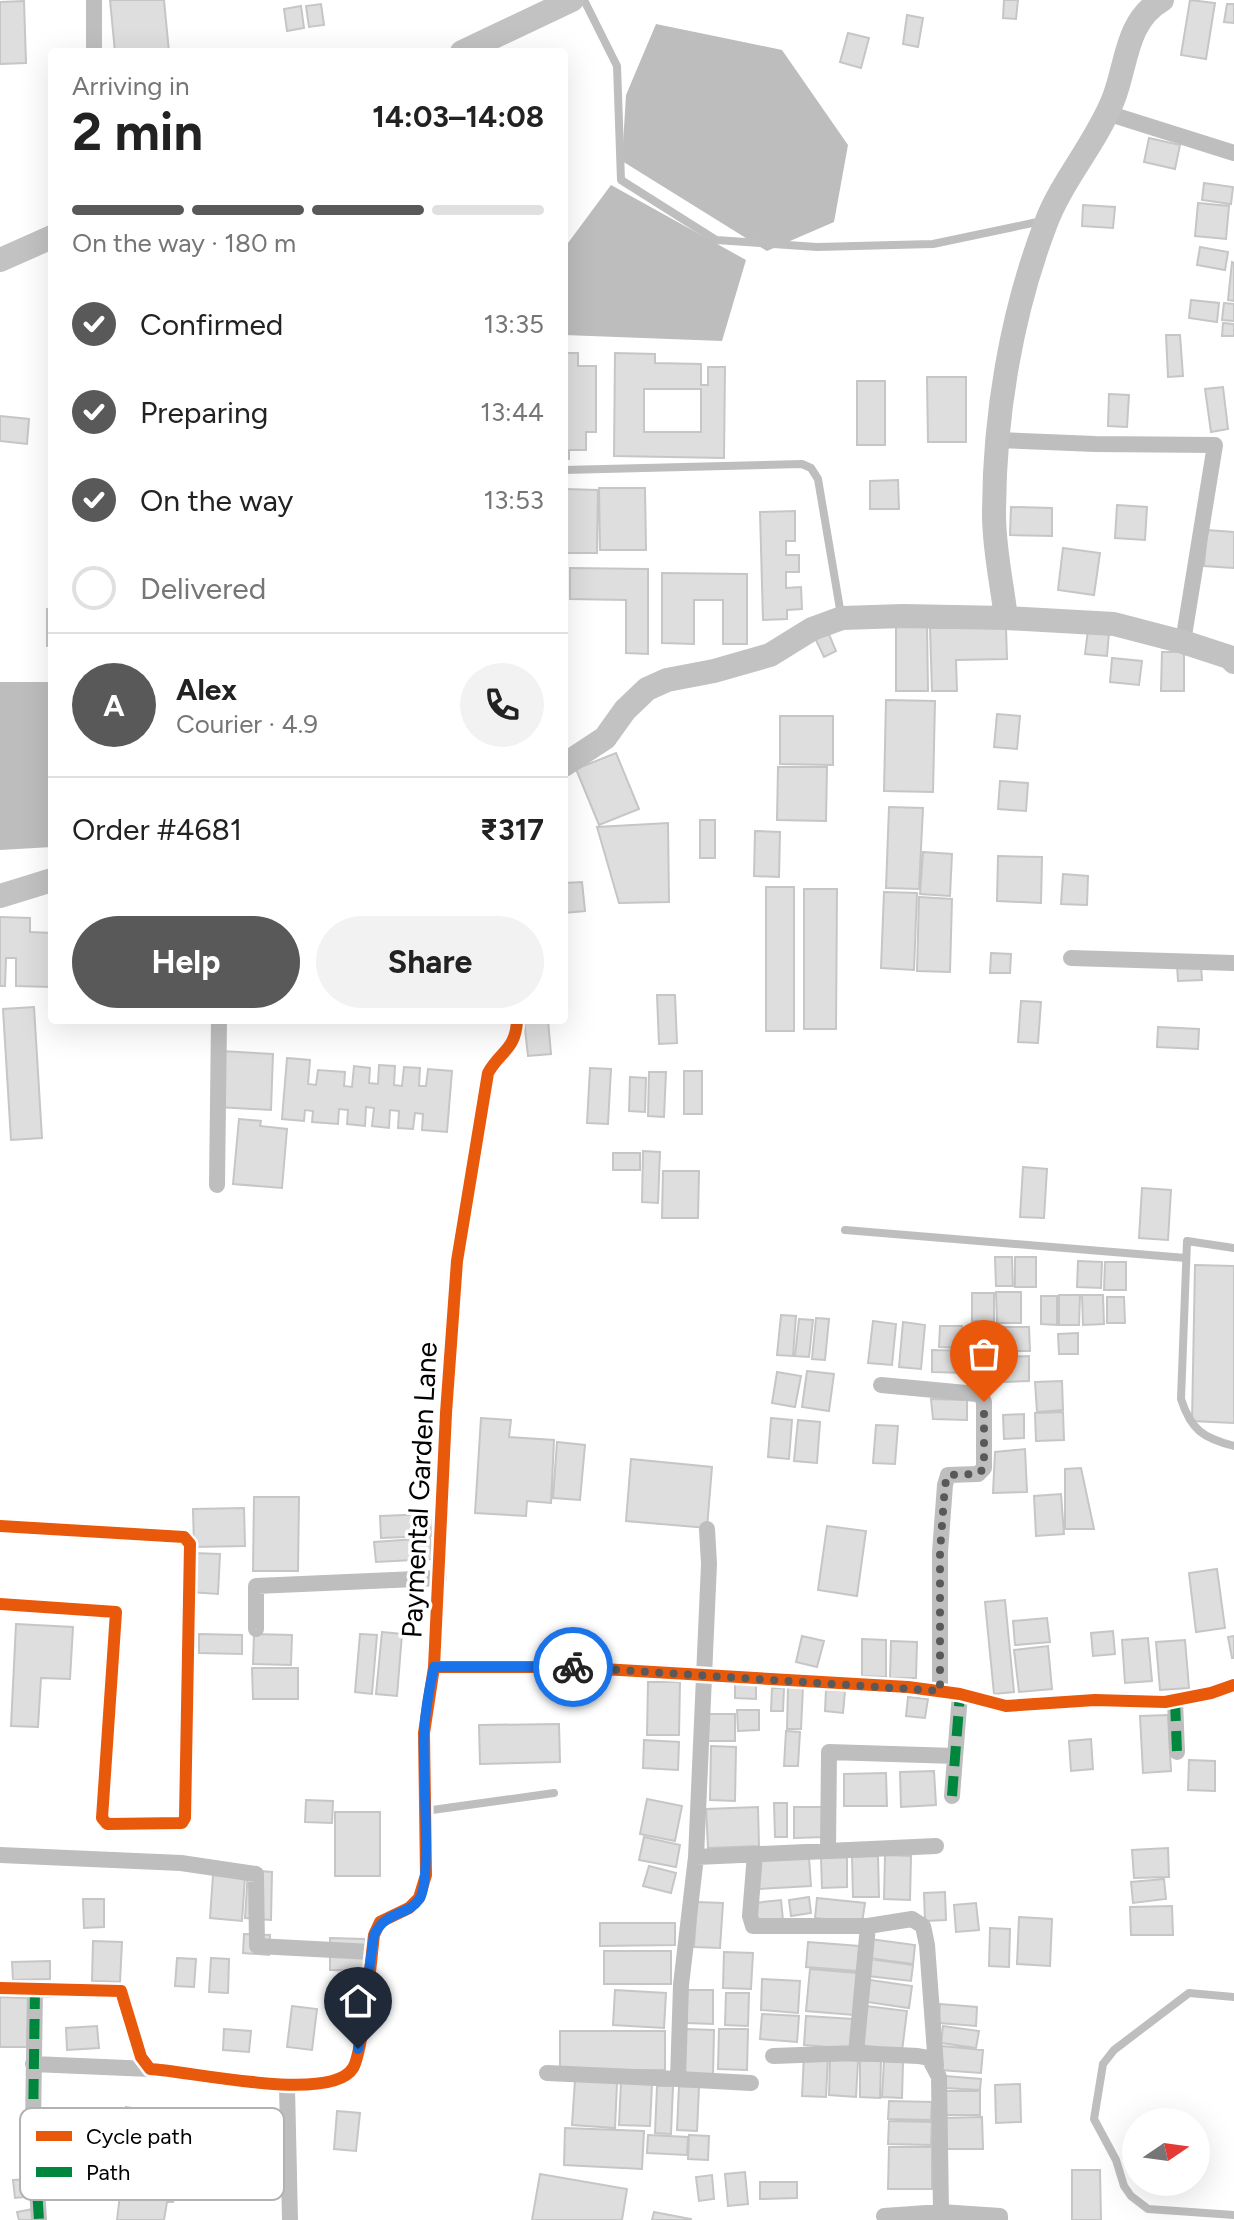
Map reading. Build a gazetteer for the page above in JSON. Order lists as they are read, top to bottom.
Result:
{
  "streets": {
    "street": ["Paymental Garden Lane"]
  },
  "legend": ["Cycle path", "Path"],
  "north": "right",
  "page": {
    "heading": ["2 min", "Arriving in", "14:03–14:08"],
    "panel": [
      "Alex",
      "Courier · 4.9",
      "Order #4681",
      "₹317"
    ],
    "bar": "On the way · 180 m",
    "list": [
      ["Confirmed", "13:35"],
      ["Preparing", "13:44"],
      ["On the way", "13:53"],
      "Delivered"
    ],
    "round": "A",
    "buttons": ["Help", "Share"]
  }
}
